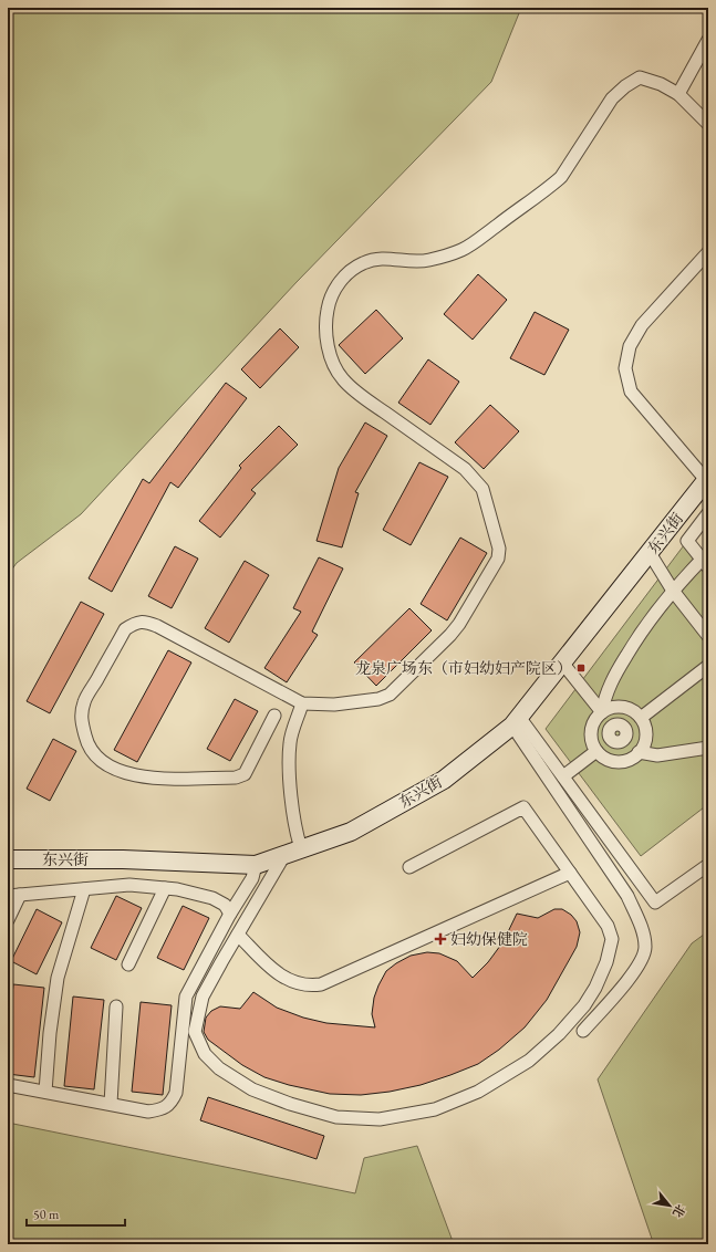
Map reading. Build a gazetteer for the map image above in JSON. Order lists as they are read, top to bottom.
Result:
{
  "streets": {
    "street": ["东兴街"]
  },
  "places": {
    "transit": ["龙泉广场东（市妇幼妇产院区）"],
    "health": ["妇幼保健院"]
  },
  "scale_bar": "50 m",
  "north": "bottom right"
}
